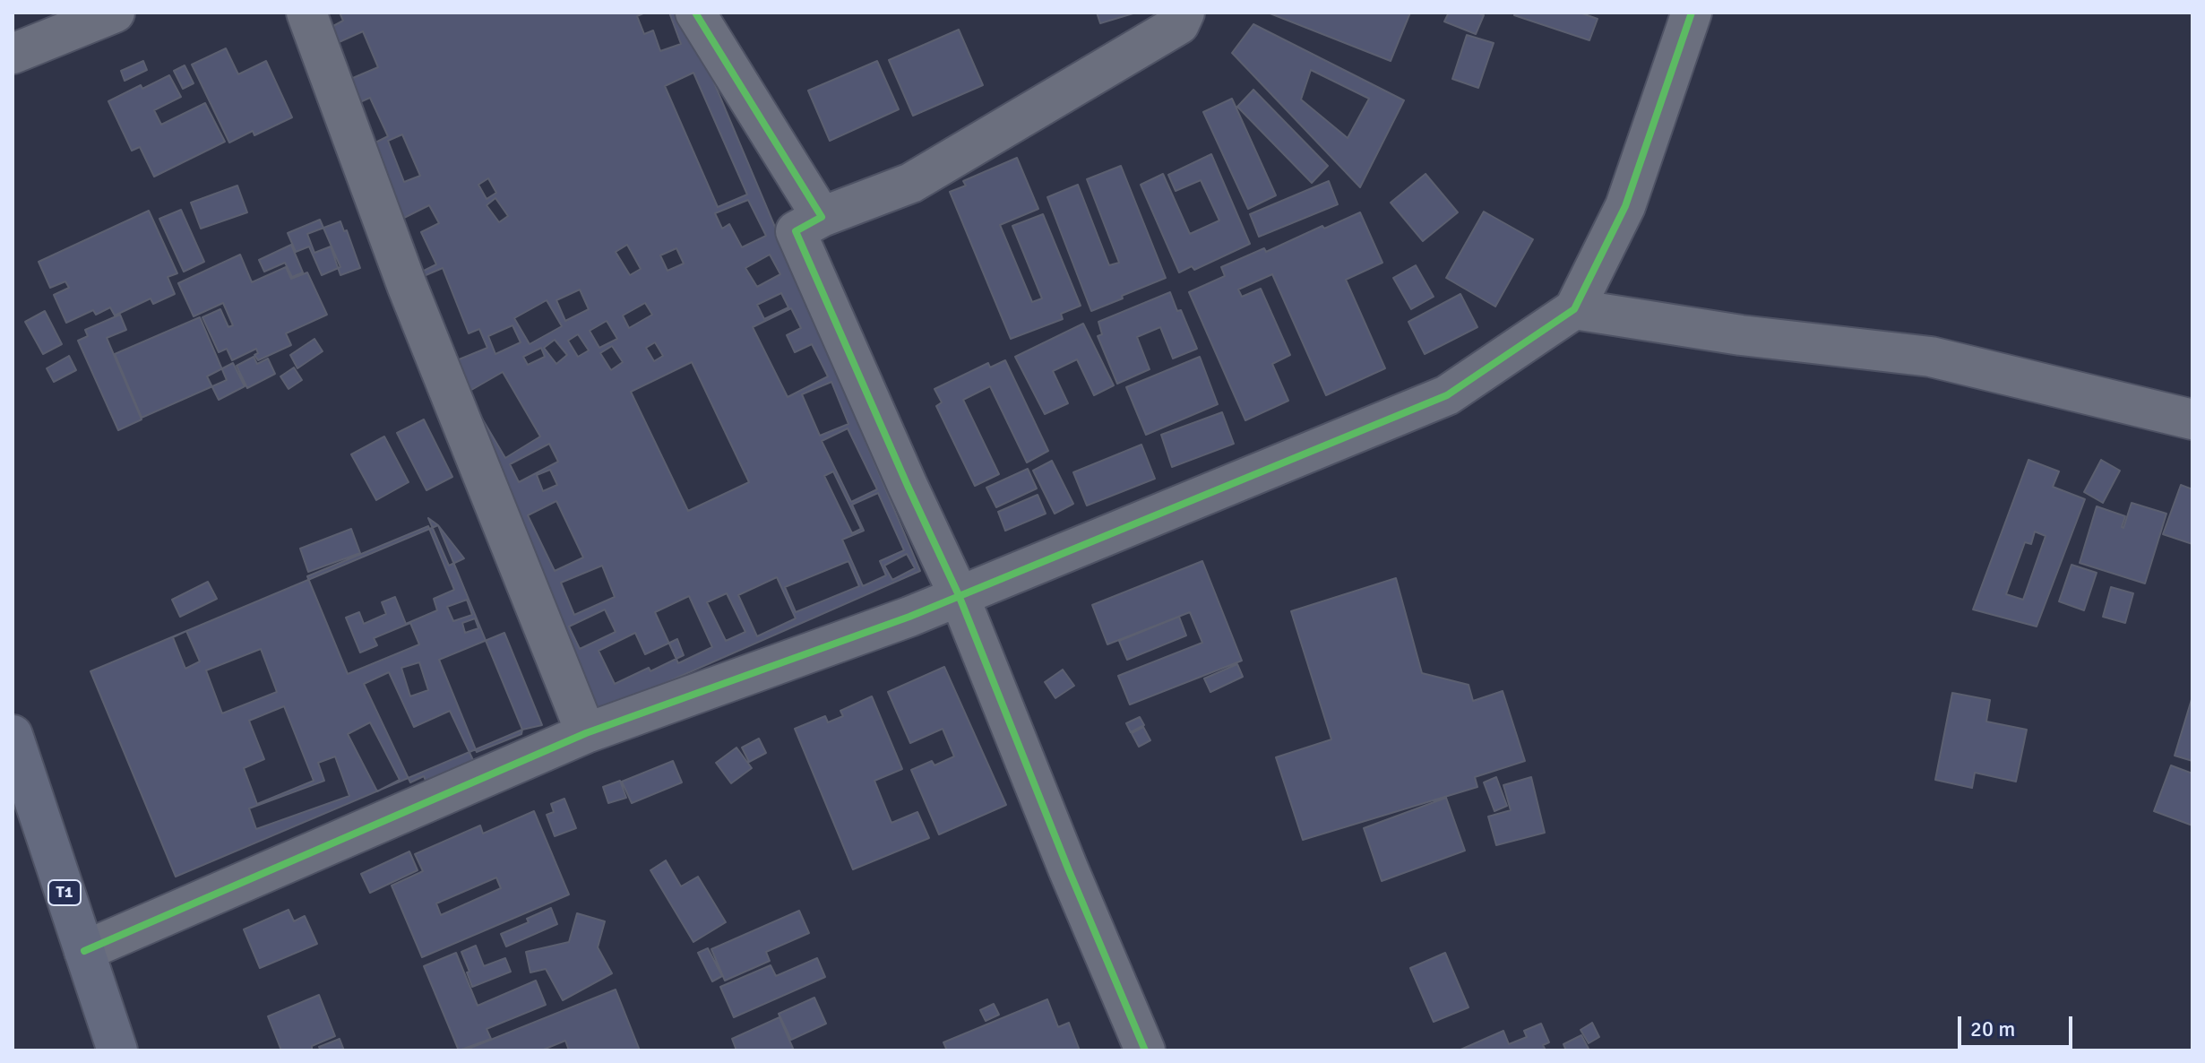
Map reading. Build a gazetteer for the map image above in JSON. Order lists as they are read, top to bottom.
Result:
{
  "streets": {
    "highway": ["T1"]
  },
  "scale_bar": "20 m"
}
